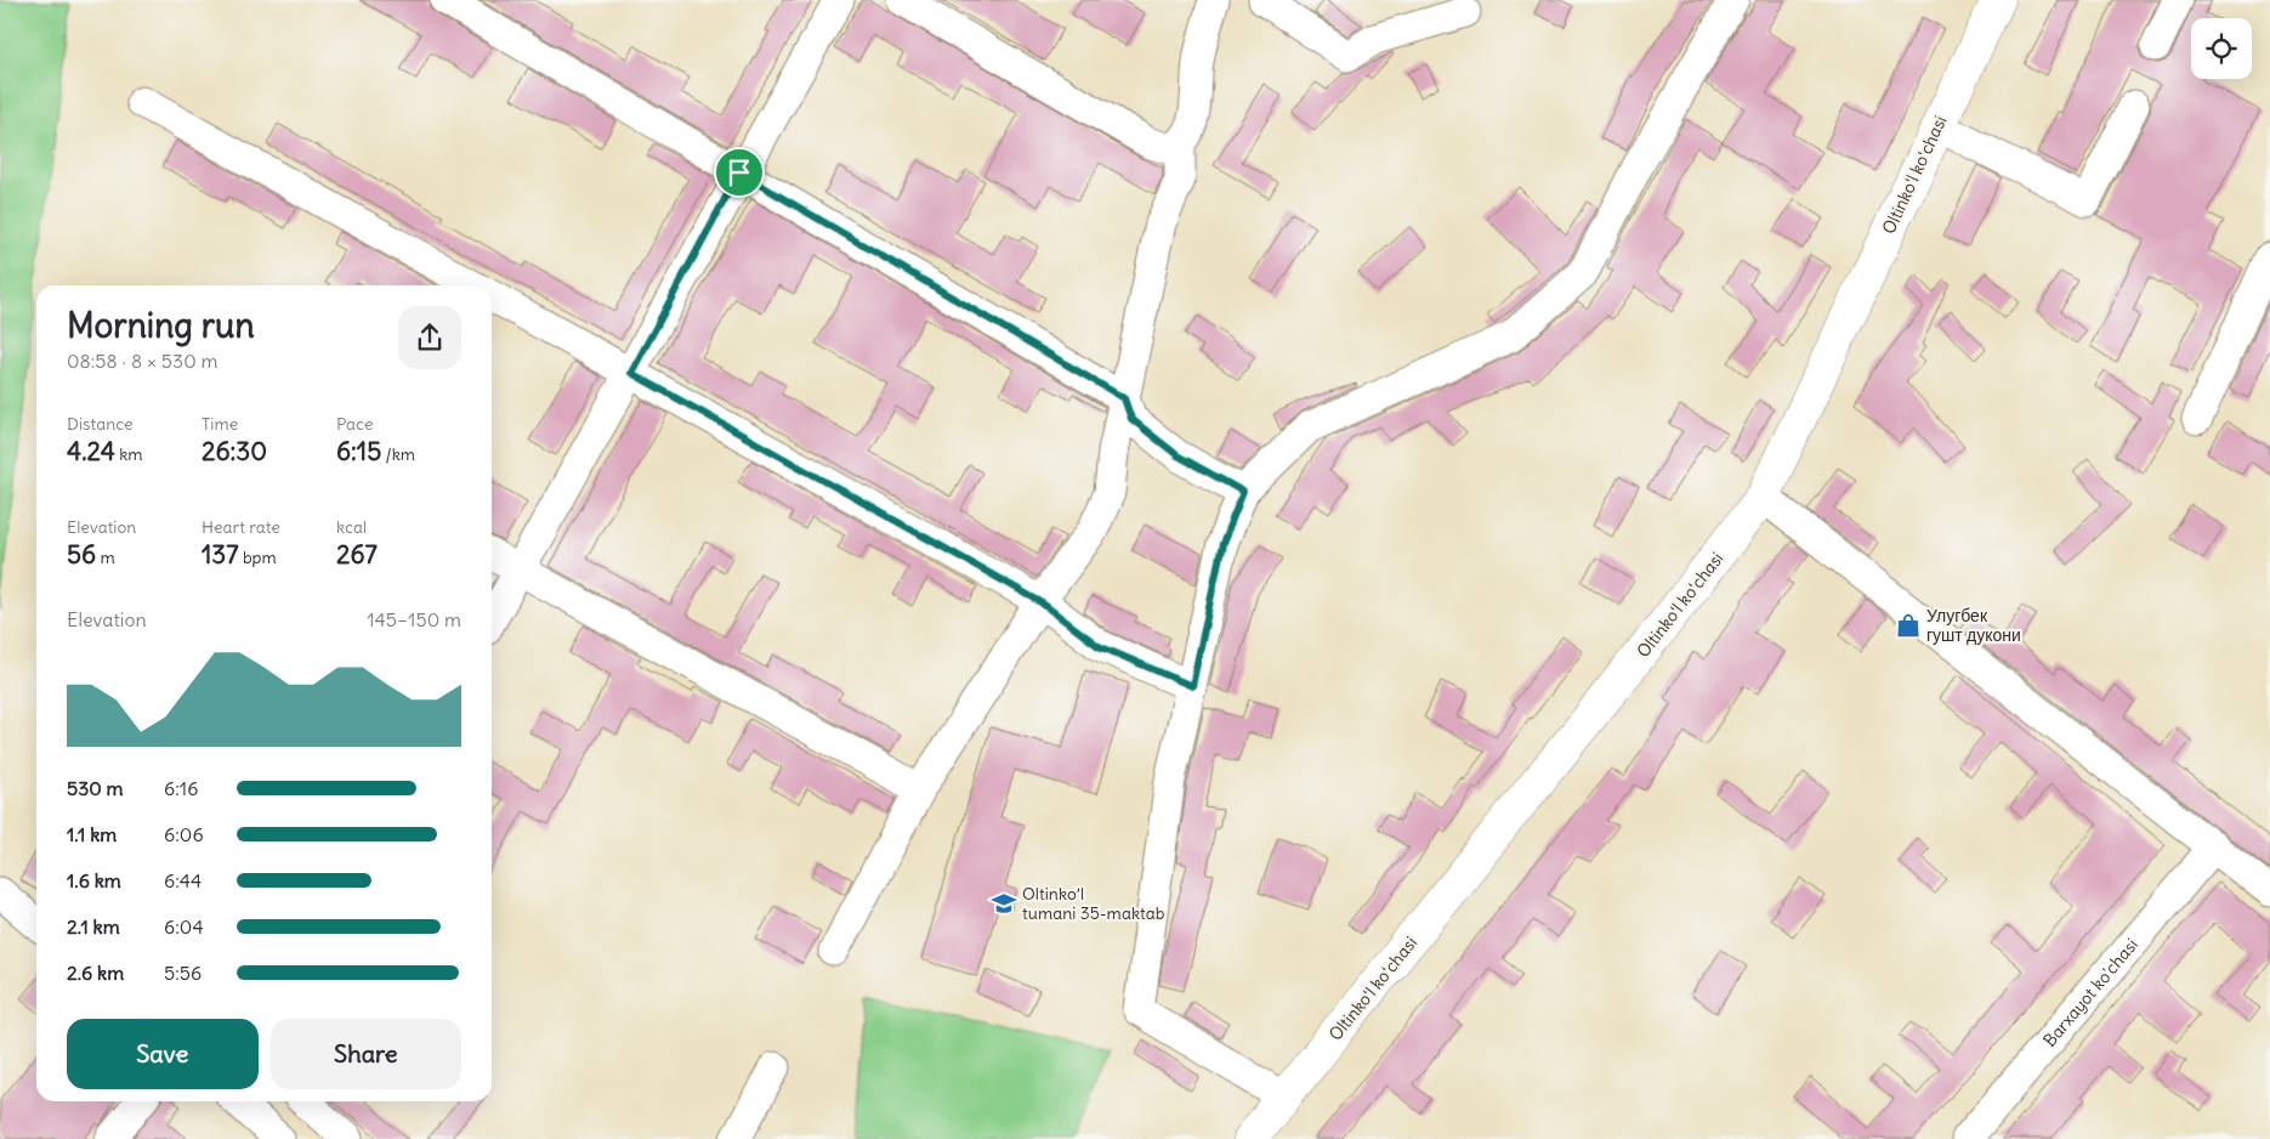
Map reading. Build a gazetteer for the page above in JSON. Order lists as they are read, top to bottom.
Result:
{
  "streets": {
    "main road": ["Oltinkoʻl koʻchasi"],
    "street": ["Barxayot ko'chasi"]
  },
  "places": {
    "shop": ["Улугбек гушт дукони"],
    "school or university": ["Oltinko’l tumani 35-maktab"]
  },
  "page": {
    "heading": ["Morning run", "08:58 · 8 × 530 m"],
    "stats": [
      ["Distance", "4.24 km"],
      ["Time", "26:30"],
      ["Pace", "6:15 /km"],
      ["Elevation", "56 m"],
      ["Heart rate", "137 bpm"],
      ["kcal", "267"]
    ],
    "chart": ["Elevation", "145–150 m"],
    "list": [
      {
        "name": "530 m",
        "note": "6:16"
      },
      {
        "name": "1.1 km",
        "note": "6:06"
      },
      {
        "name": "1.6 km",
        "note": "6:44"
      },
      {
        "name": "2.1 km",
        "note": "6:04"
      },
      {
        "name": "2.6 km",
        "note": "5:56"
      }
    ],
    "buttons": ["Save", "Share"]
  }
}
